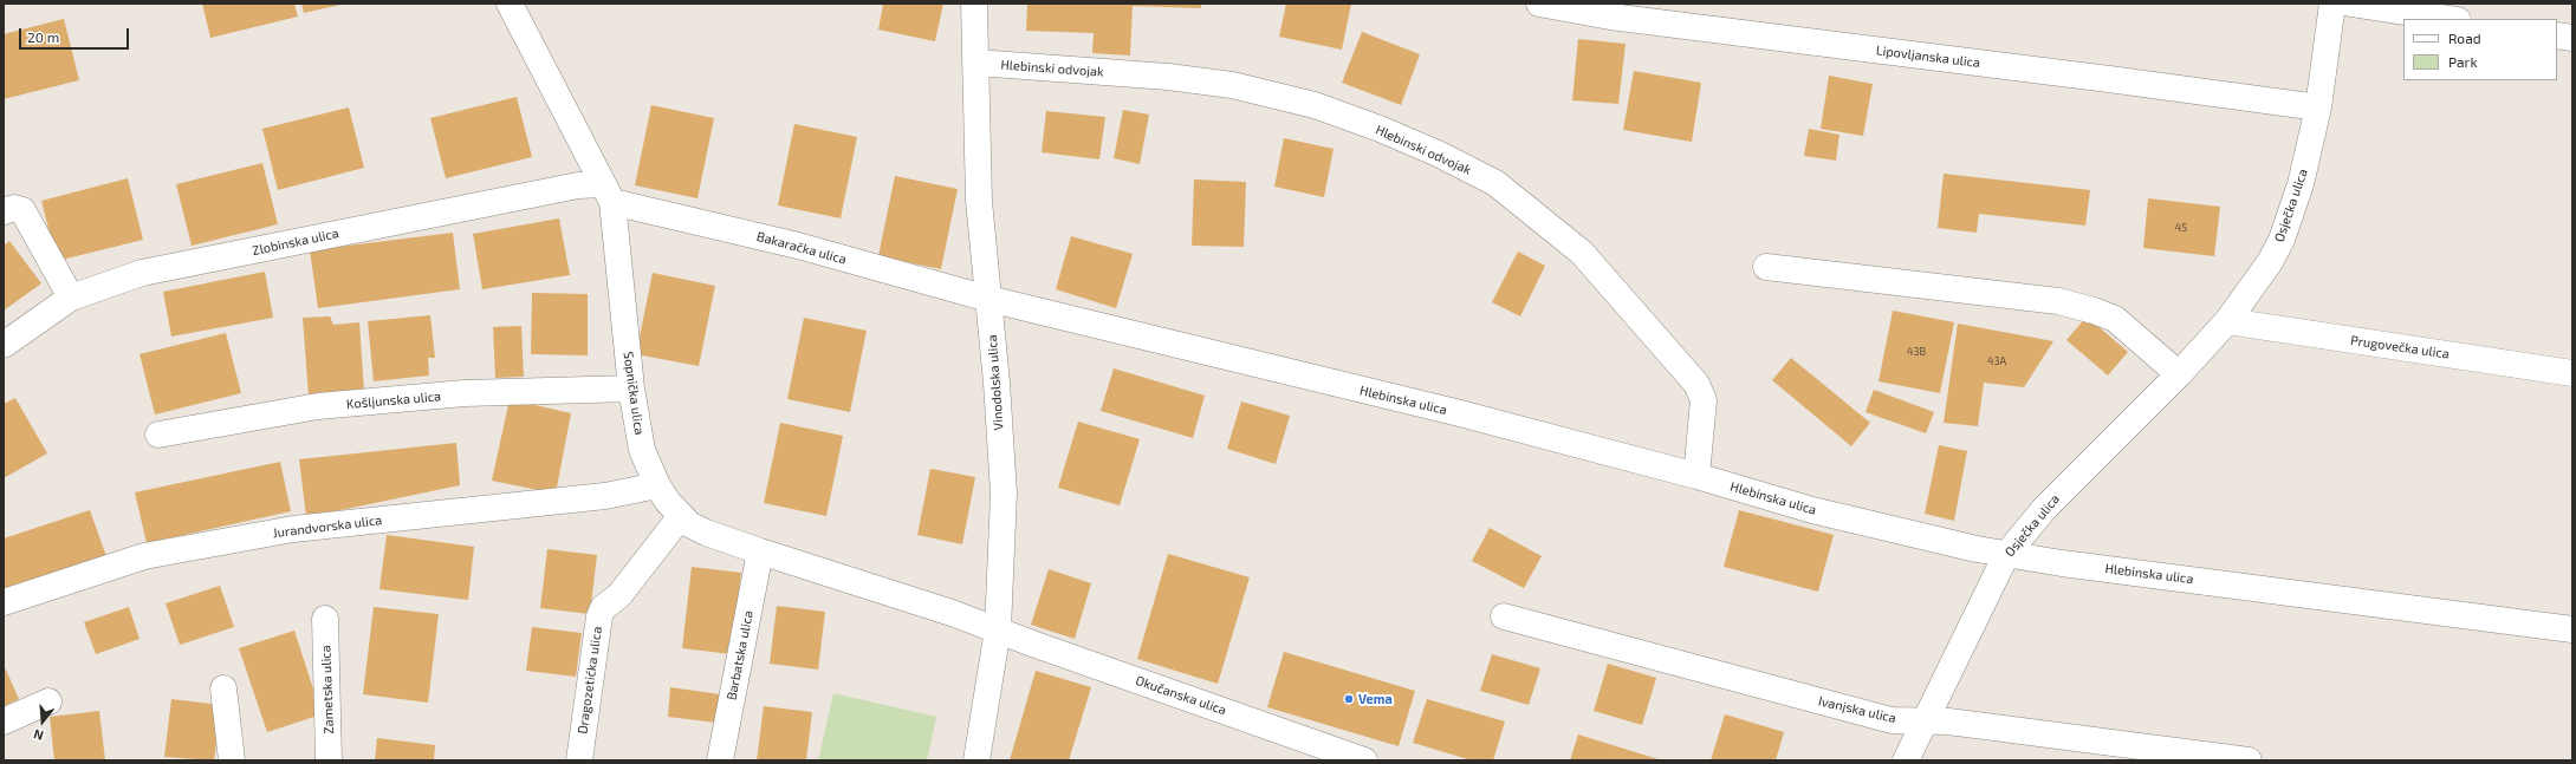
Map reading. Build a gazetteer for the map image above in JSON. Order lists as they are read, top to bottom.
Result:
{
  "streets": {
    "street": [
      "Lipovljanska ulica",
      "Hlebinski odvojak",
      "Osječka ulica",
      "Zlobinska ulica",
      "Bakaračka ulica",
      "Prugovečka ulica",
      "Vinodolska ulica",
      "Sopnička ulica",
      "Košljunska ulica",
      "Hlebinska ulica",
      "Jurandvorska ulica",
      "Barbatska ulica",
      "Dragozetićka ulica",
      "Zametska ulica",
      "Okučanska ulica",
      "Ivanjska ulica"
    ]
  },
  "crossings": [
    ["Lipovljanska ulica", "Osječka ulica"],
    ["Hlebinski odvojak", "Vinodolska ulica"],
    ["Hlebinski odvojak", "Hlebinska ulica"],
    ["Osječka ulica", "Prugovečka ulica"],
    ["Osječka ulica", "Hlebinska ulica"],
    ["Osječka ulica", "Ivanjska ulica"],
    ["Zlobinska ulica", "Bakaračka ulica"],
    ["Zlobinska ulica", "Sopnička ulica"],
    ["Bakaračka ulica", "Vinodolska ulica"],
    ["Bakaračka ulica", "Sopnička ulica"],
    ["Bakaračka ulica", "Hlebinska ulica"],
    ["Vinodolska ulica", "Sopnička ulica"],
    ["Vinodolska ulica", "Hlebinska ulica"],
    ["Vinodolska ulica", "Okučanska ulica"],
    ["Sopnička ulica", "Košljunska ulica"],
    ["Sopnička ulica", "Jurandvorska ulica"],
    ["Sopnička ulica", "Barbatska ulica"],
    ["Sopnička ulica", "Dragozetićka ulica"],
    ["Sopnička ulica", "Okučanska ulica"]
  ],
  "places": ["Vema"],
  "house_numbers": ["45", "43B", "43A"],
  "legend": ["Road", "Park"],
  "scale_bar": "20 m",
  "north": "bottom"
}
